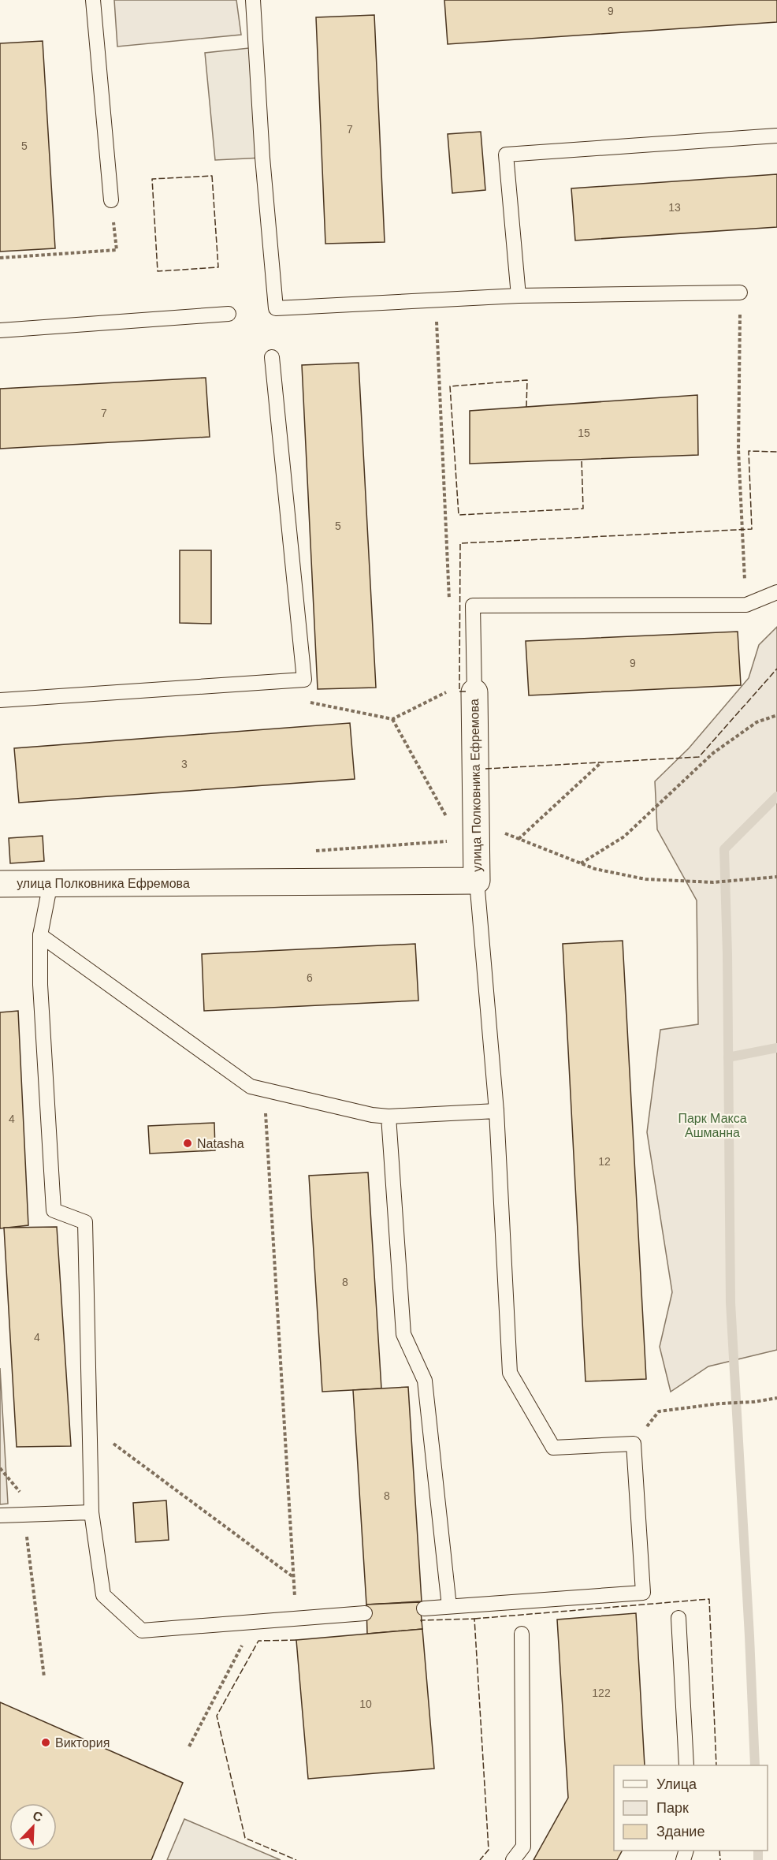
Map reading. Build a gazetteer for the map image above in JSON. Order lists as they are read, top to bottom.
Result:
{
  "streets": {
    "street": ["улица Полковника Ефремова"]
  },
  "parks": ["Парк Макса Ашманна"],
  "places": ["Natasha", "Виктория"],
  "house_numbers": [
    "9",
    "7",
    "5",
    "13",
    "7",
    "15",
    "5",
    "9",
    "3",
    "6",
    "4",
    "12",
    "8",
    "4",
    "8",
    "122",
    "10"
  ],
  "legend": ["Улица", "Парк", "Здание"],
  "north": "top right"
}
